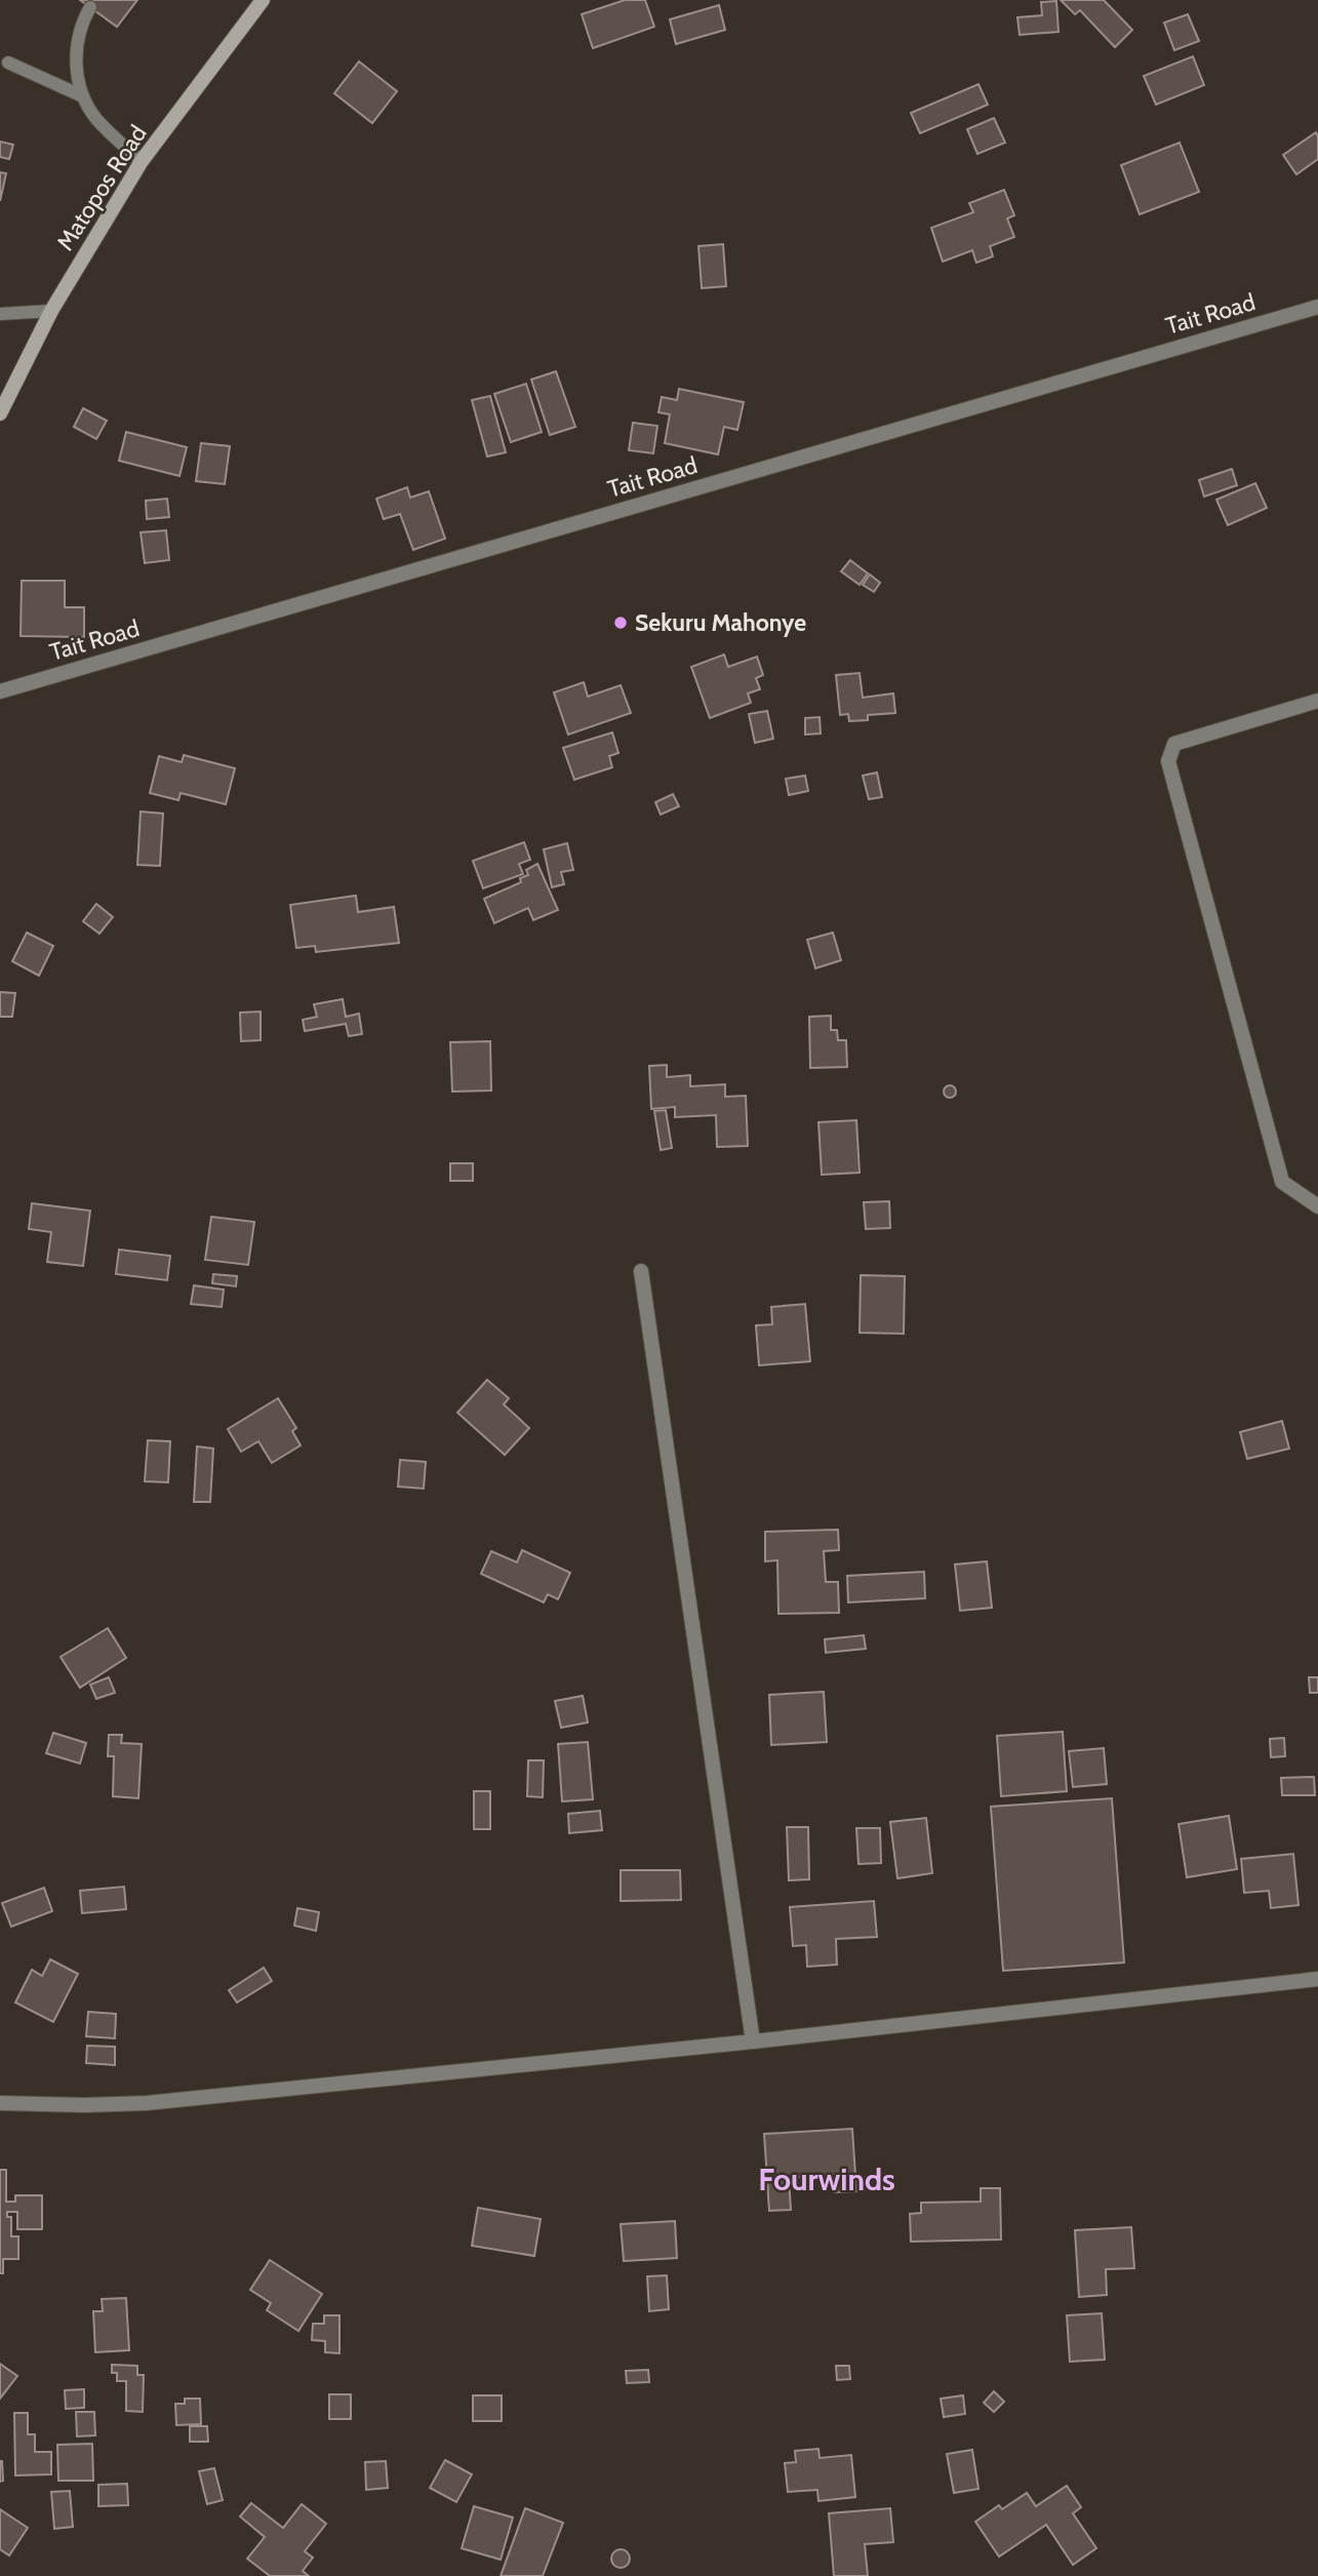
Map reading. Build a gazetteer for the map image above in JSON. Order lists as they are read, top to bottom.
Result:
{
  "streets": {
    "main road": ["Matopos Road"],
    "street": ["Tait Road"]
  },
  "districts": ["Fourwinds"],
  "places": ["Sekuru Mahonye"]
}
